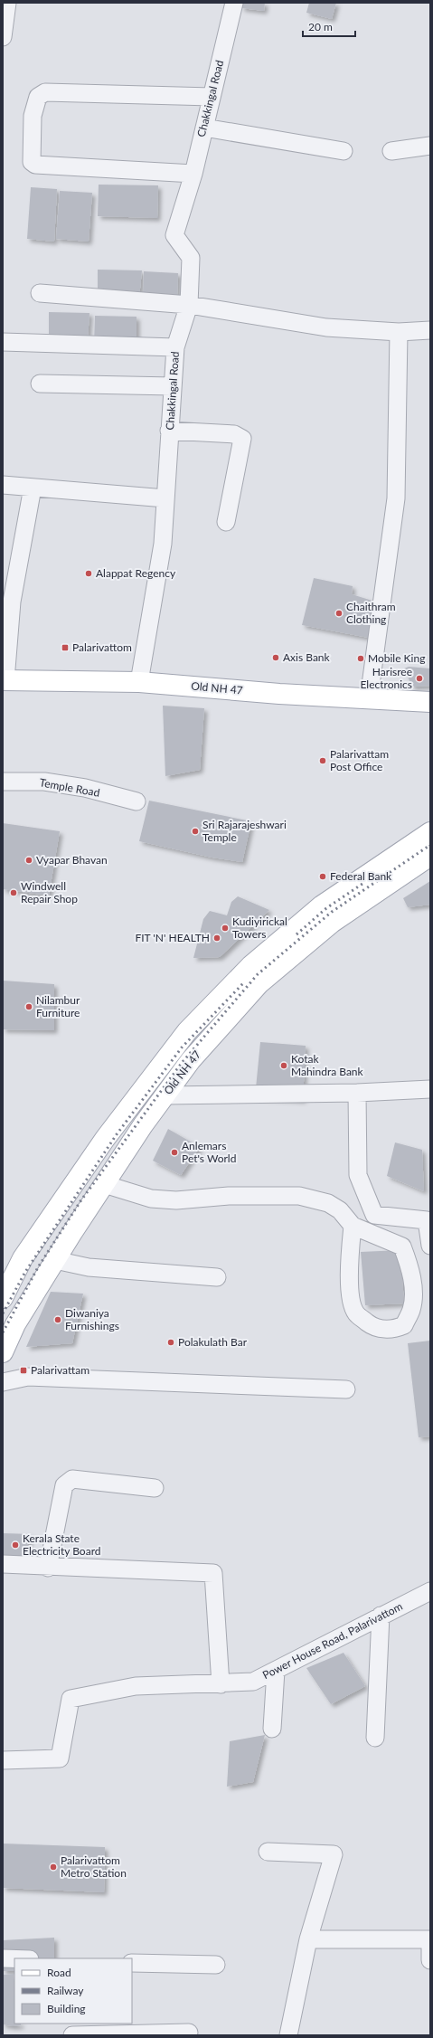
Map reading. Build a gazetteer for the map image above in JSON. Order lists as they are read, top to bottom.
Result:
{
  "streets": {
    "main road": ["Old NH 47"],
    "street": ["Chakkingal Road", "Temple Road", "Power House Road, Palarivattom"]
  },
  "crossings": [
    ["Chakkingal Road", "Old NH 47"]
  ],
  "places": {
    "other": [
      "Alappat Regency",
      "Chaithram Clothing",
      "Axis Bank",
      "Mobile King",
      "Harisree Electronics",
      "Palarivattam Post Office",
      "Sri Rajarajeshwari Temple",
      "Vyapar Bhavan",
      "Federal Bank",
      "Windwell Repair Shop",
      "Kudiyirickal Towers",
      "FIT 'N' HEALTH",
      "Nilambur Furniture",
      "Kotak Mahindra Bank",
      "Anlemars Pet's World",
      "Diwaniya Furnishings",
      "Polakulath Bar",
      "Kerala State Electricity Board",
      "Palarivattom Metro Station"
    ],
    "transit": ["Palarivattom", "Palarivattam"]
  },
  "legend": ["Road", "Railway", "Building"],
  "scale_bar": "20 m"
}
